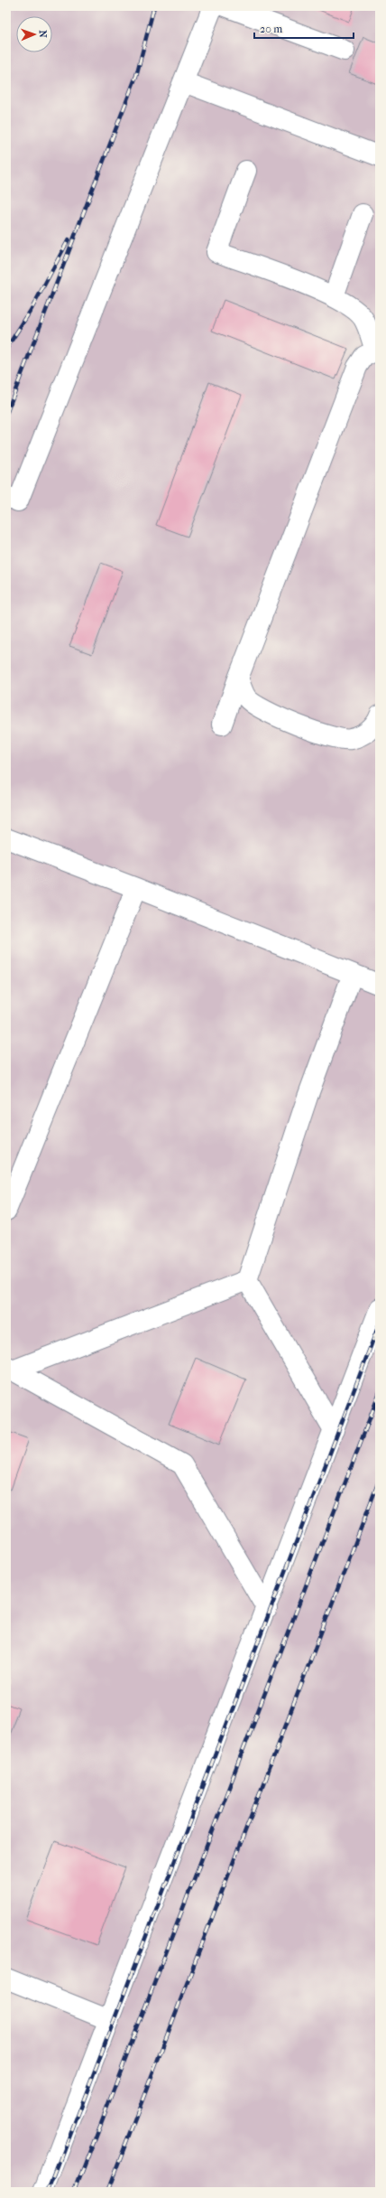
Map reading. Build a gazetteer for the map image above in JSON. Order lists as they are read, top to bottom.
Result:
{
  "scale_bar": "20 m",
  "north": "right"
}
